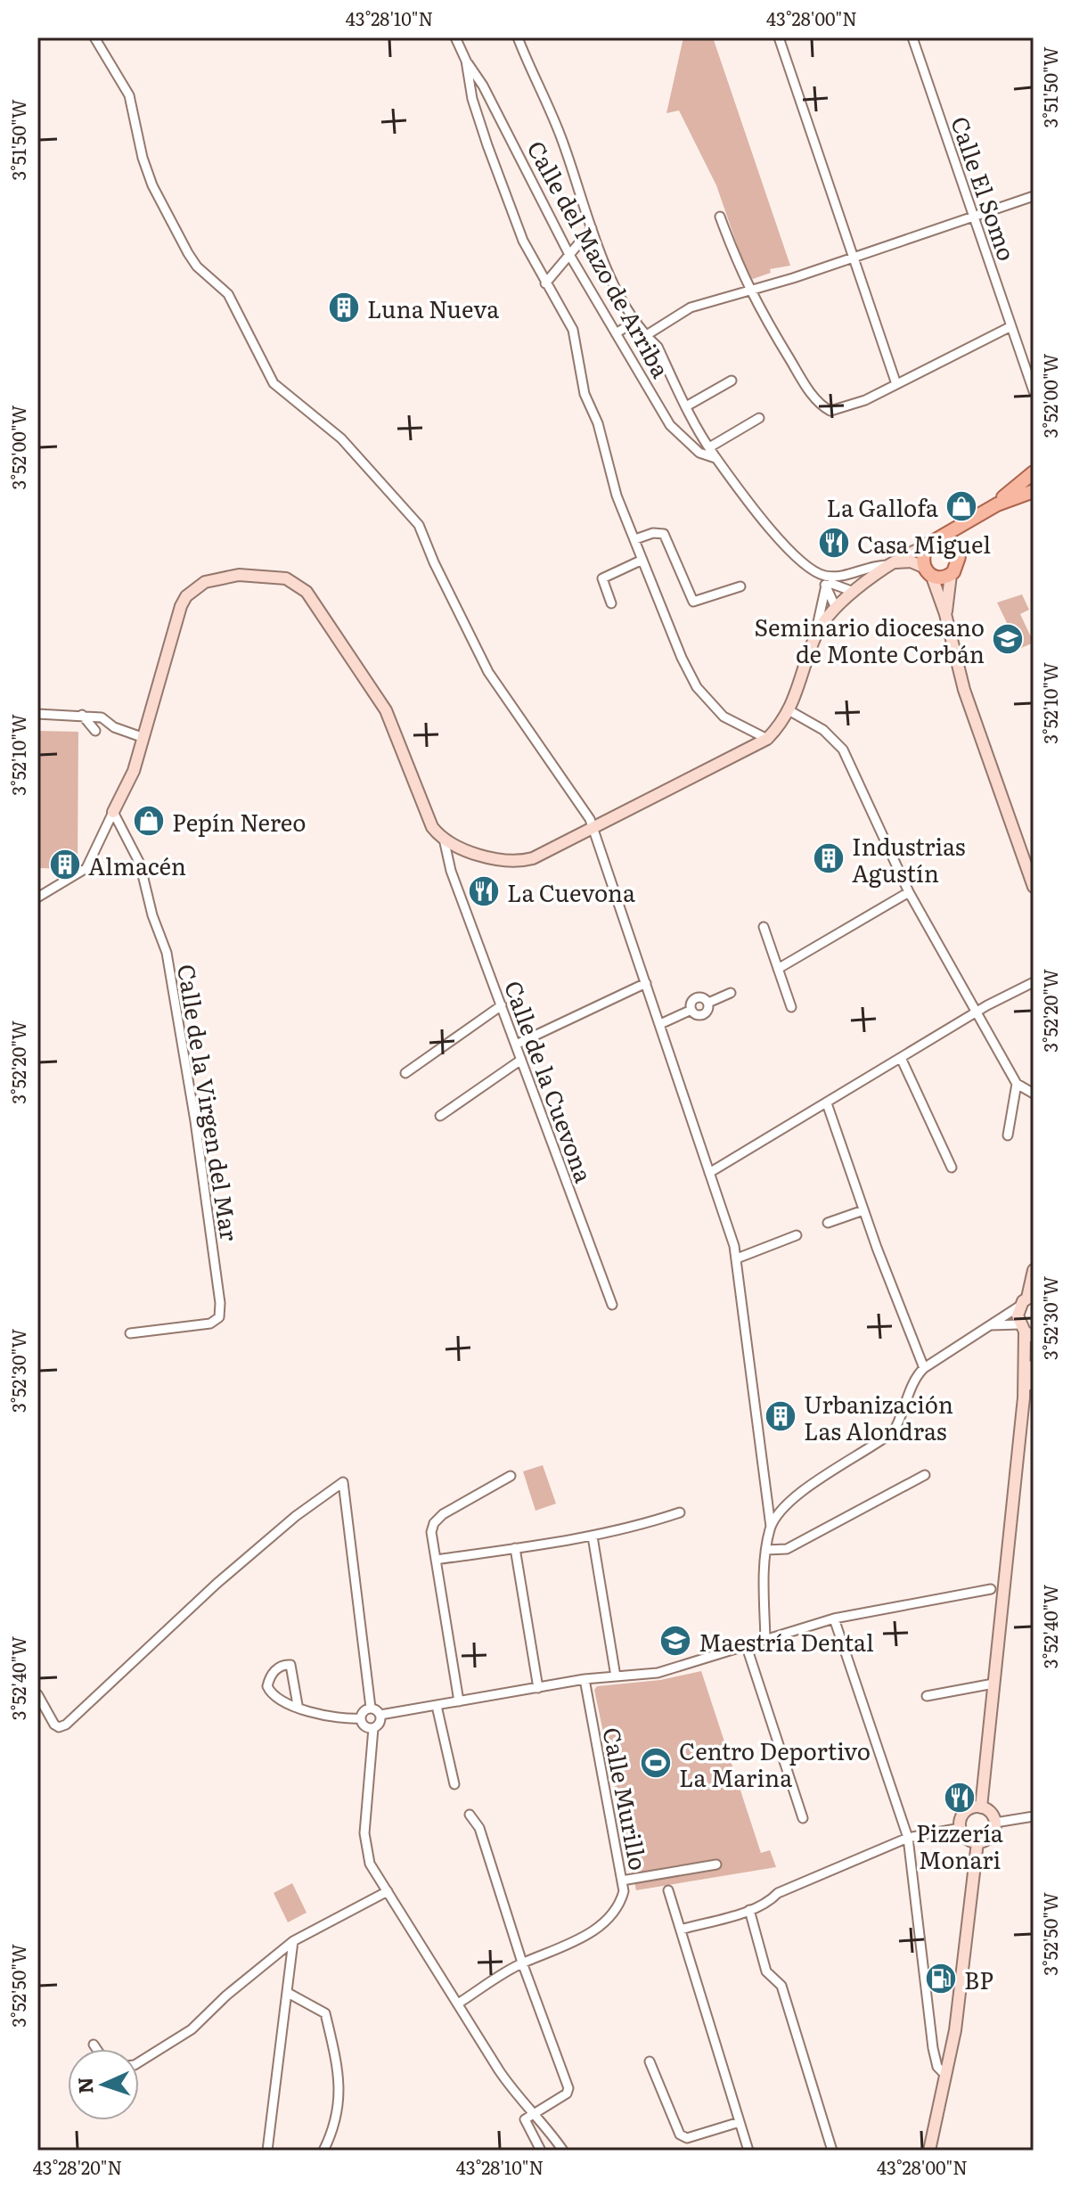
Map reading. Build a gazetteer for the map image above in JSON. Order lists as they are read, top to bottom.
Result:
{
  "streets": {
    "street": [
      "Calle El Somo",
      "Calle del Mazo de Arriba",
      "Calle de la Cuevona",
      "Calle de la Virgen del Mar",
      "Calle Murillo"
    ]
  },
  "places": {
    "building": [
      "Luna Nueva",
      "Industrias Agustín",
      "Almacén",
      "Urbanización Las Alondras"
    ],
    "shop": ["La Gallofa", "Pepín Nereo"],
    "restaurant": ["Casa Miguel", "La Cuevona", "Pizzería Monari"],
    "school or university": ["Seminario diocesano de Monte Corbán", "Maestría Dental"],
    "sports": ["Centro Deportivo La Marina"],
    "fuel station": ["BP"]
  },
  "north": "left",
  "coordinates": [
    "43°28'10\"N",
    "43°28'00\"N",
    "3°51'50\"W",
    "3°52'00\"W",
    "3°52'10\"W",
    "3°52'20\"W",
    "3°52'30\"W",
    "3°52'40\"W",
    "3°52'50\"W",
    "43°28'20\"N"
  ]
}
